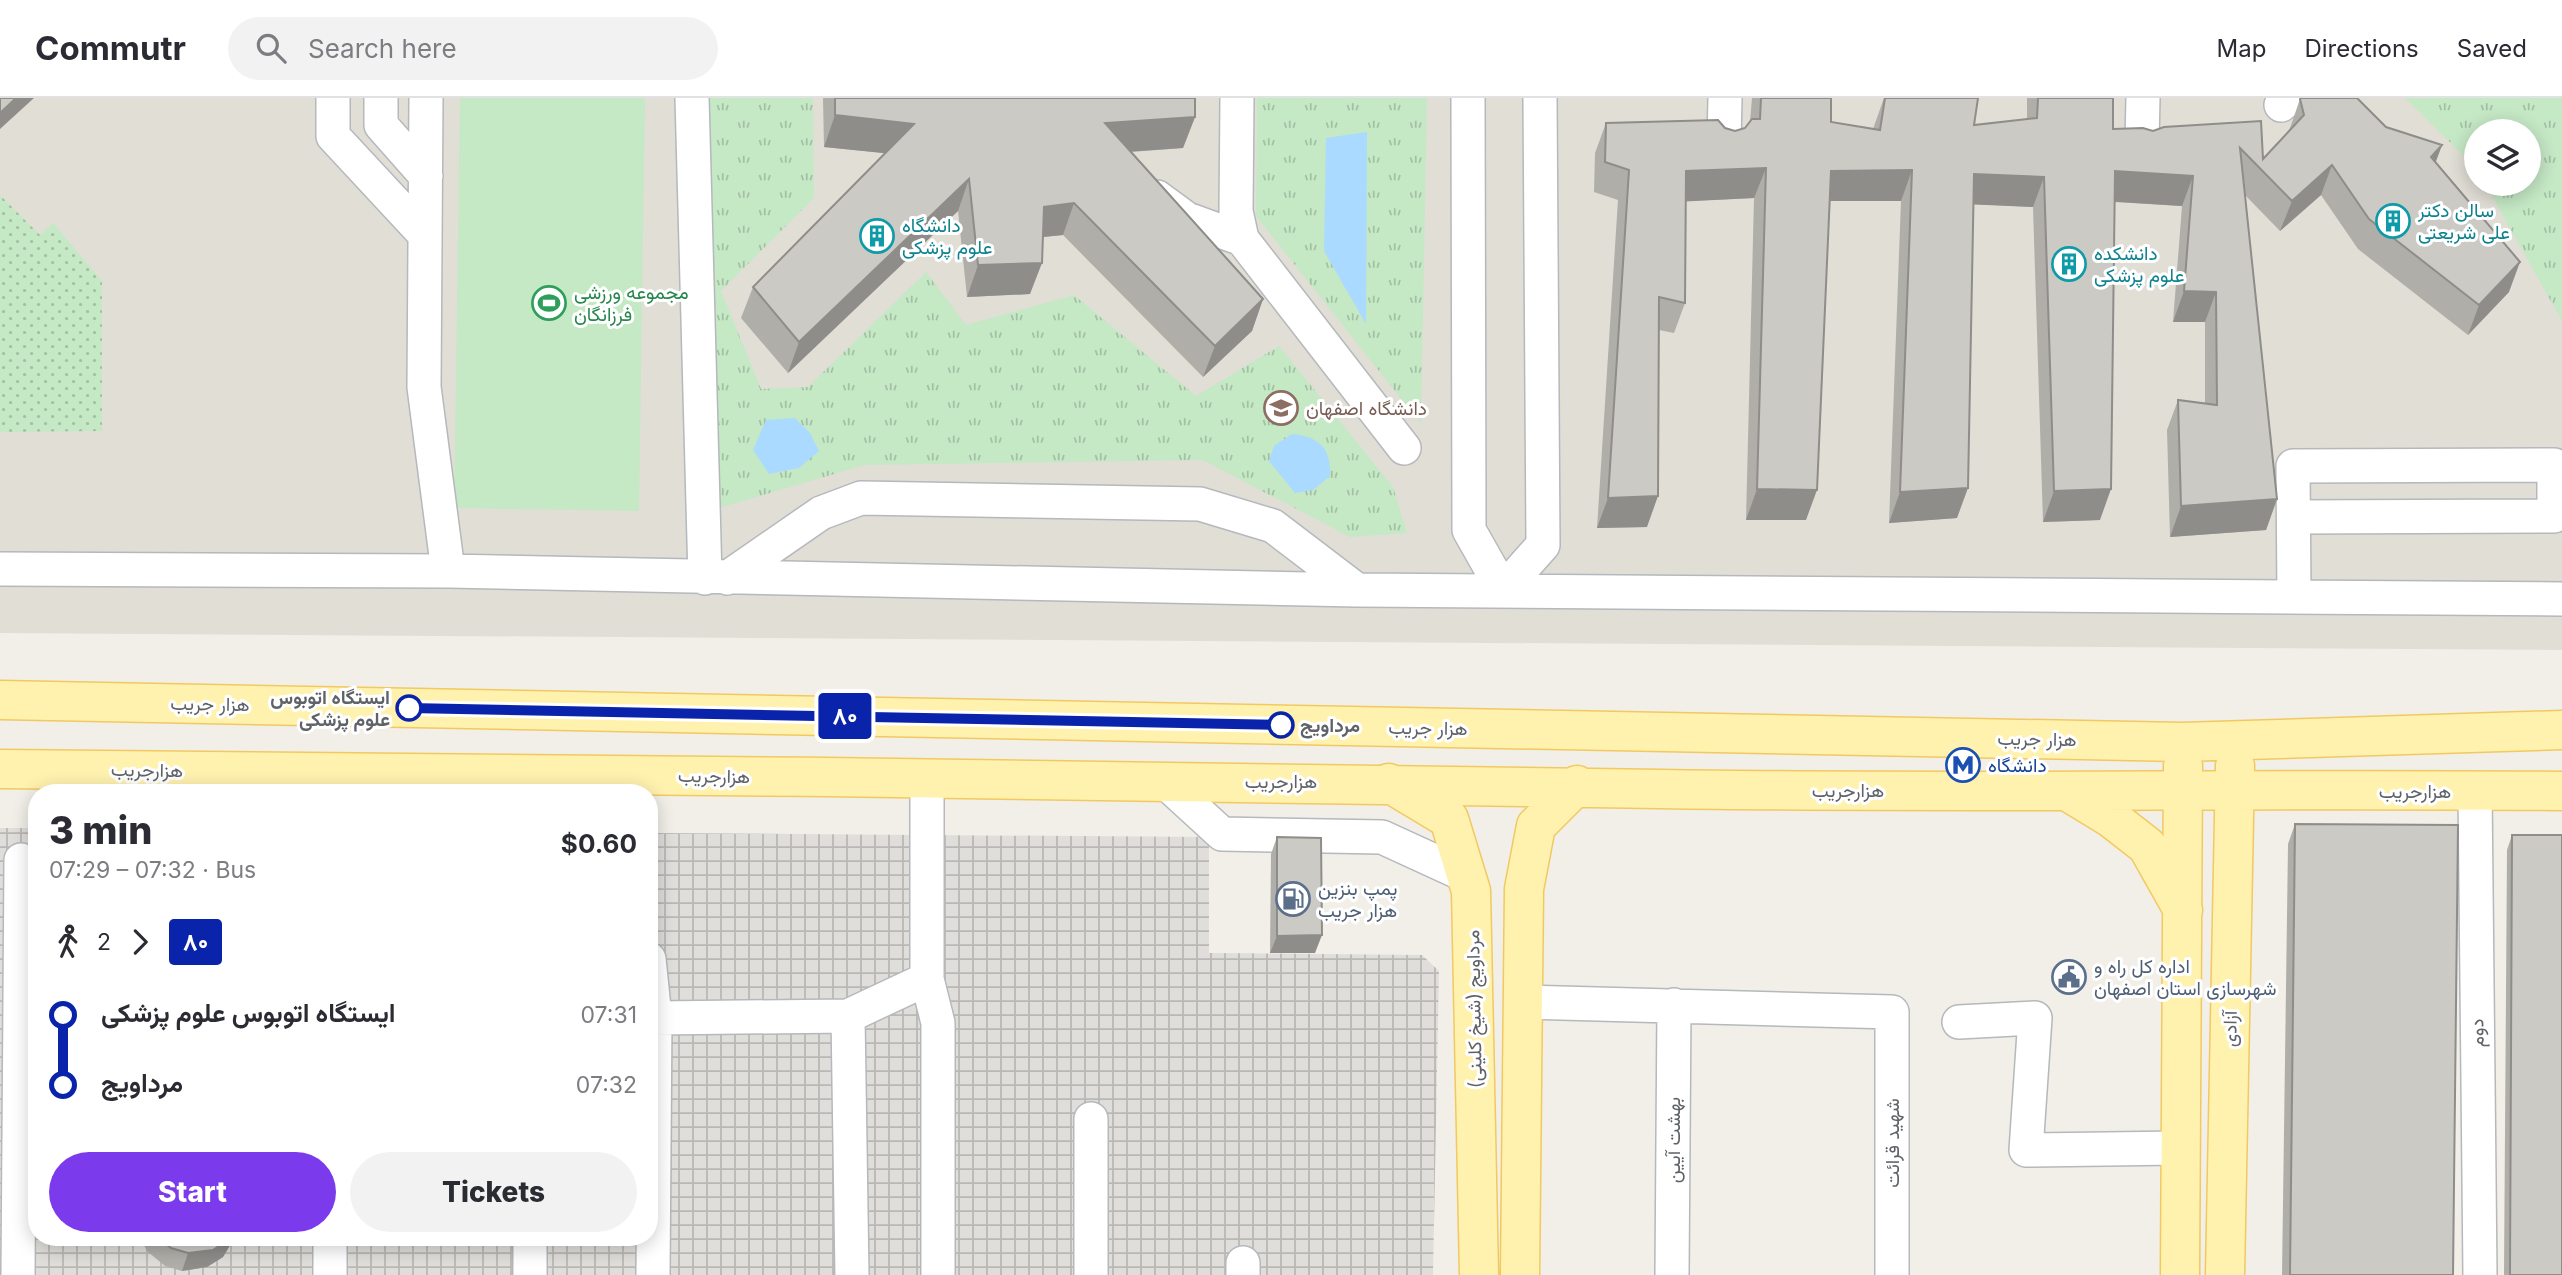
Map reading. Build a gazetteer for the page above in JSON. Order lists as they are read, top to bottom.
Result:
{
  "streets": {
    "main road": [
      "هزار جریب",
      "هزارجریب",
      "مرداویج (شیخ کلینی)",
      "آزادی"
    ],
    "street": ["دوم", "بهشت آیین", "شهید قرائت"]
  },
  "crossings": [
    ["هزار جریب", "آزادی"],
    ["هزارجریب", "مرداویج (شیخ کلینی)"],
    ["هزارجریب", "آزادی"],
    ["هزارجریب", "دوم"],
    ["بهشت آیین", "شهید قرائت"]
  ],
  "places": {
    "building": ["سالن دکتر علی شریعتی", "دانشگاه علوم پزشکی", "دانشکده علوم پزشکی"],
    "sports": ["مجموعه ورزشی فرزانگان"],
    "school or university": ["دانشگاه اصفهان"],
    "other": ["ایستگاه اتوبوس علوم پزشکی", "مرداویج"],
    "metro station": ["دانشگاه"],
    "fuel station": ["پمپ بنزین هزار جریب"],
    "public building": ["اداره کل راه و شهرسازی استان اصفهان"]
  },
  "lines": ["bus line ۸۰"],
  "page": {
    "header": "Commutr",
    "search": "Search here",
    "nav": ["Map", "Directions", "Saved"],
    "on_map": "۸۰",
    "heading": ["3 min", "07:29 – 07:32 · Bus", "$0.60"],
    "legs": ["2", "۸۰"],
    "list": [
      {
        "name": "ایستگاه اتوبوس علوم پزشکی",
        "value": "07:31"
      },
      {
        "name": "مرداویج",
        "value": "07:32"
      }
    ],
    "buttons": ["Start", "Tickets"]
  }
}
